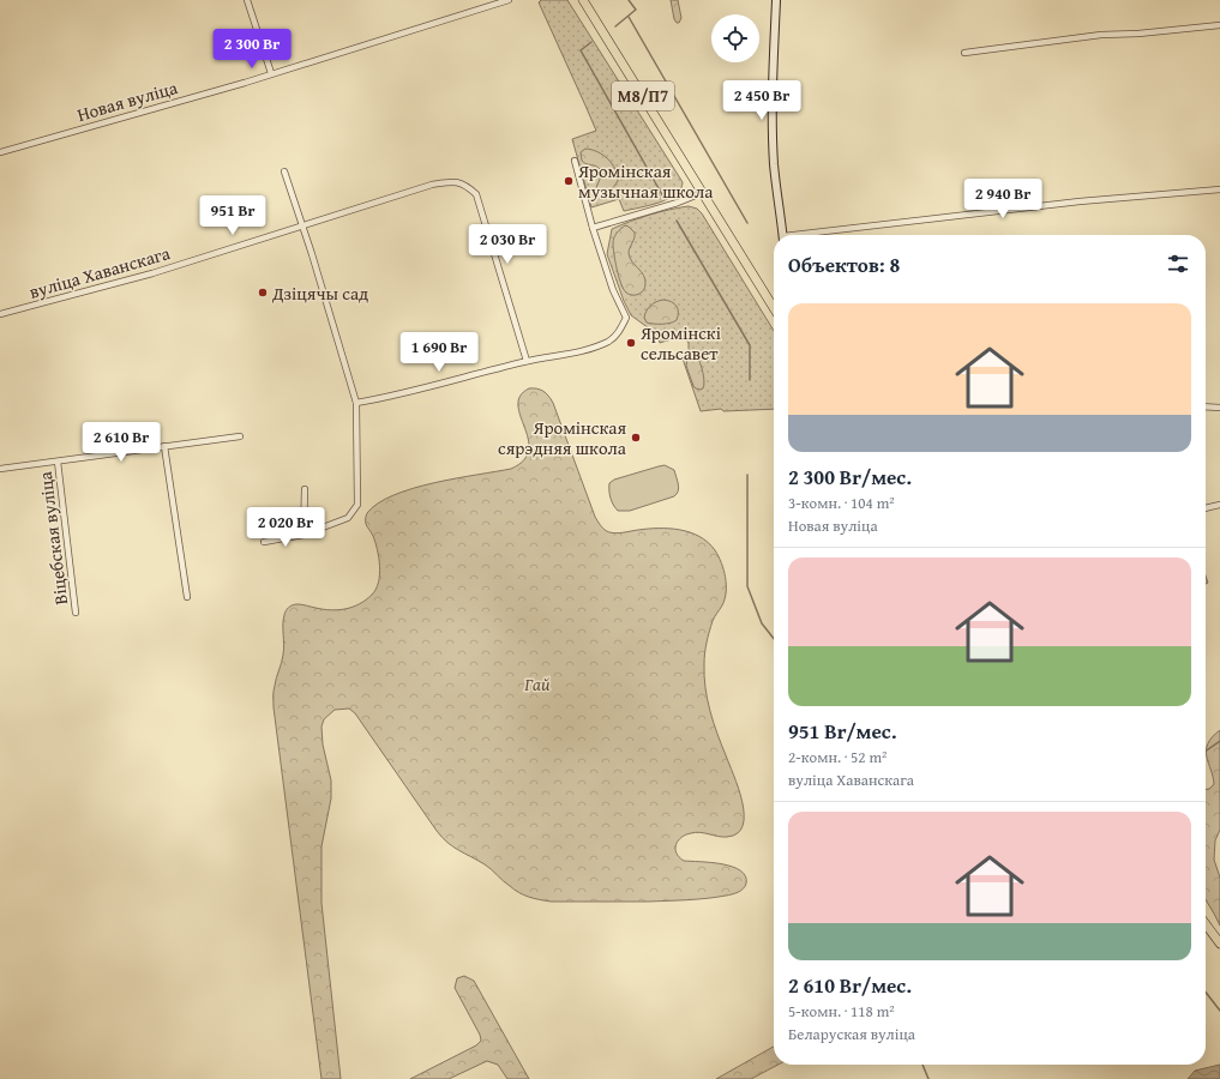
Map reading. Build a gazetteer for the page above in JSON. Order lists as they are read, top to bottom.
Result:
{
  "streets": {
    "main road": ["М8/П7"],
    "street": ["Новая вуліца", "вуліца Хаванскага", "Віцебская вуліца"]
  },
  "parks": ["Гай"],
  "places": [
    "Яромінская музычная школа",
    "Дзіцячы сад",
    "Яромінскі сельсавет",
    "Яромінская сярэдняя школа"
  ],
  "page": {
    "price": [
      "2 300 Br",
      "2 450 Br",
      "2 940 Br",
      "951 Br",
      "2 030 Br",
      "1 690 Br",
      "2 610 Br",
      "2 020 Br"
    ],
    "heading": "Объектов: 8",
    "list": [
      {
        "name": "2 300 Br/мес.",
        "note": "3-комн. · 104 m² · Новая вуліца"
      },
      {
        "name": "951 Br/мес.",
        "note": "2-комн. · 52 m² · вуліца Хаванскага"
      },
      {
        "name": "2 610 Br/мес.",
        "note": "5-комн. · 118 m² · Беларуская вуліца"
      }
    ]
  }
}
